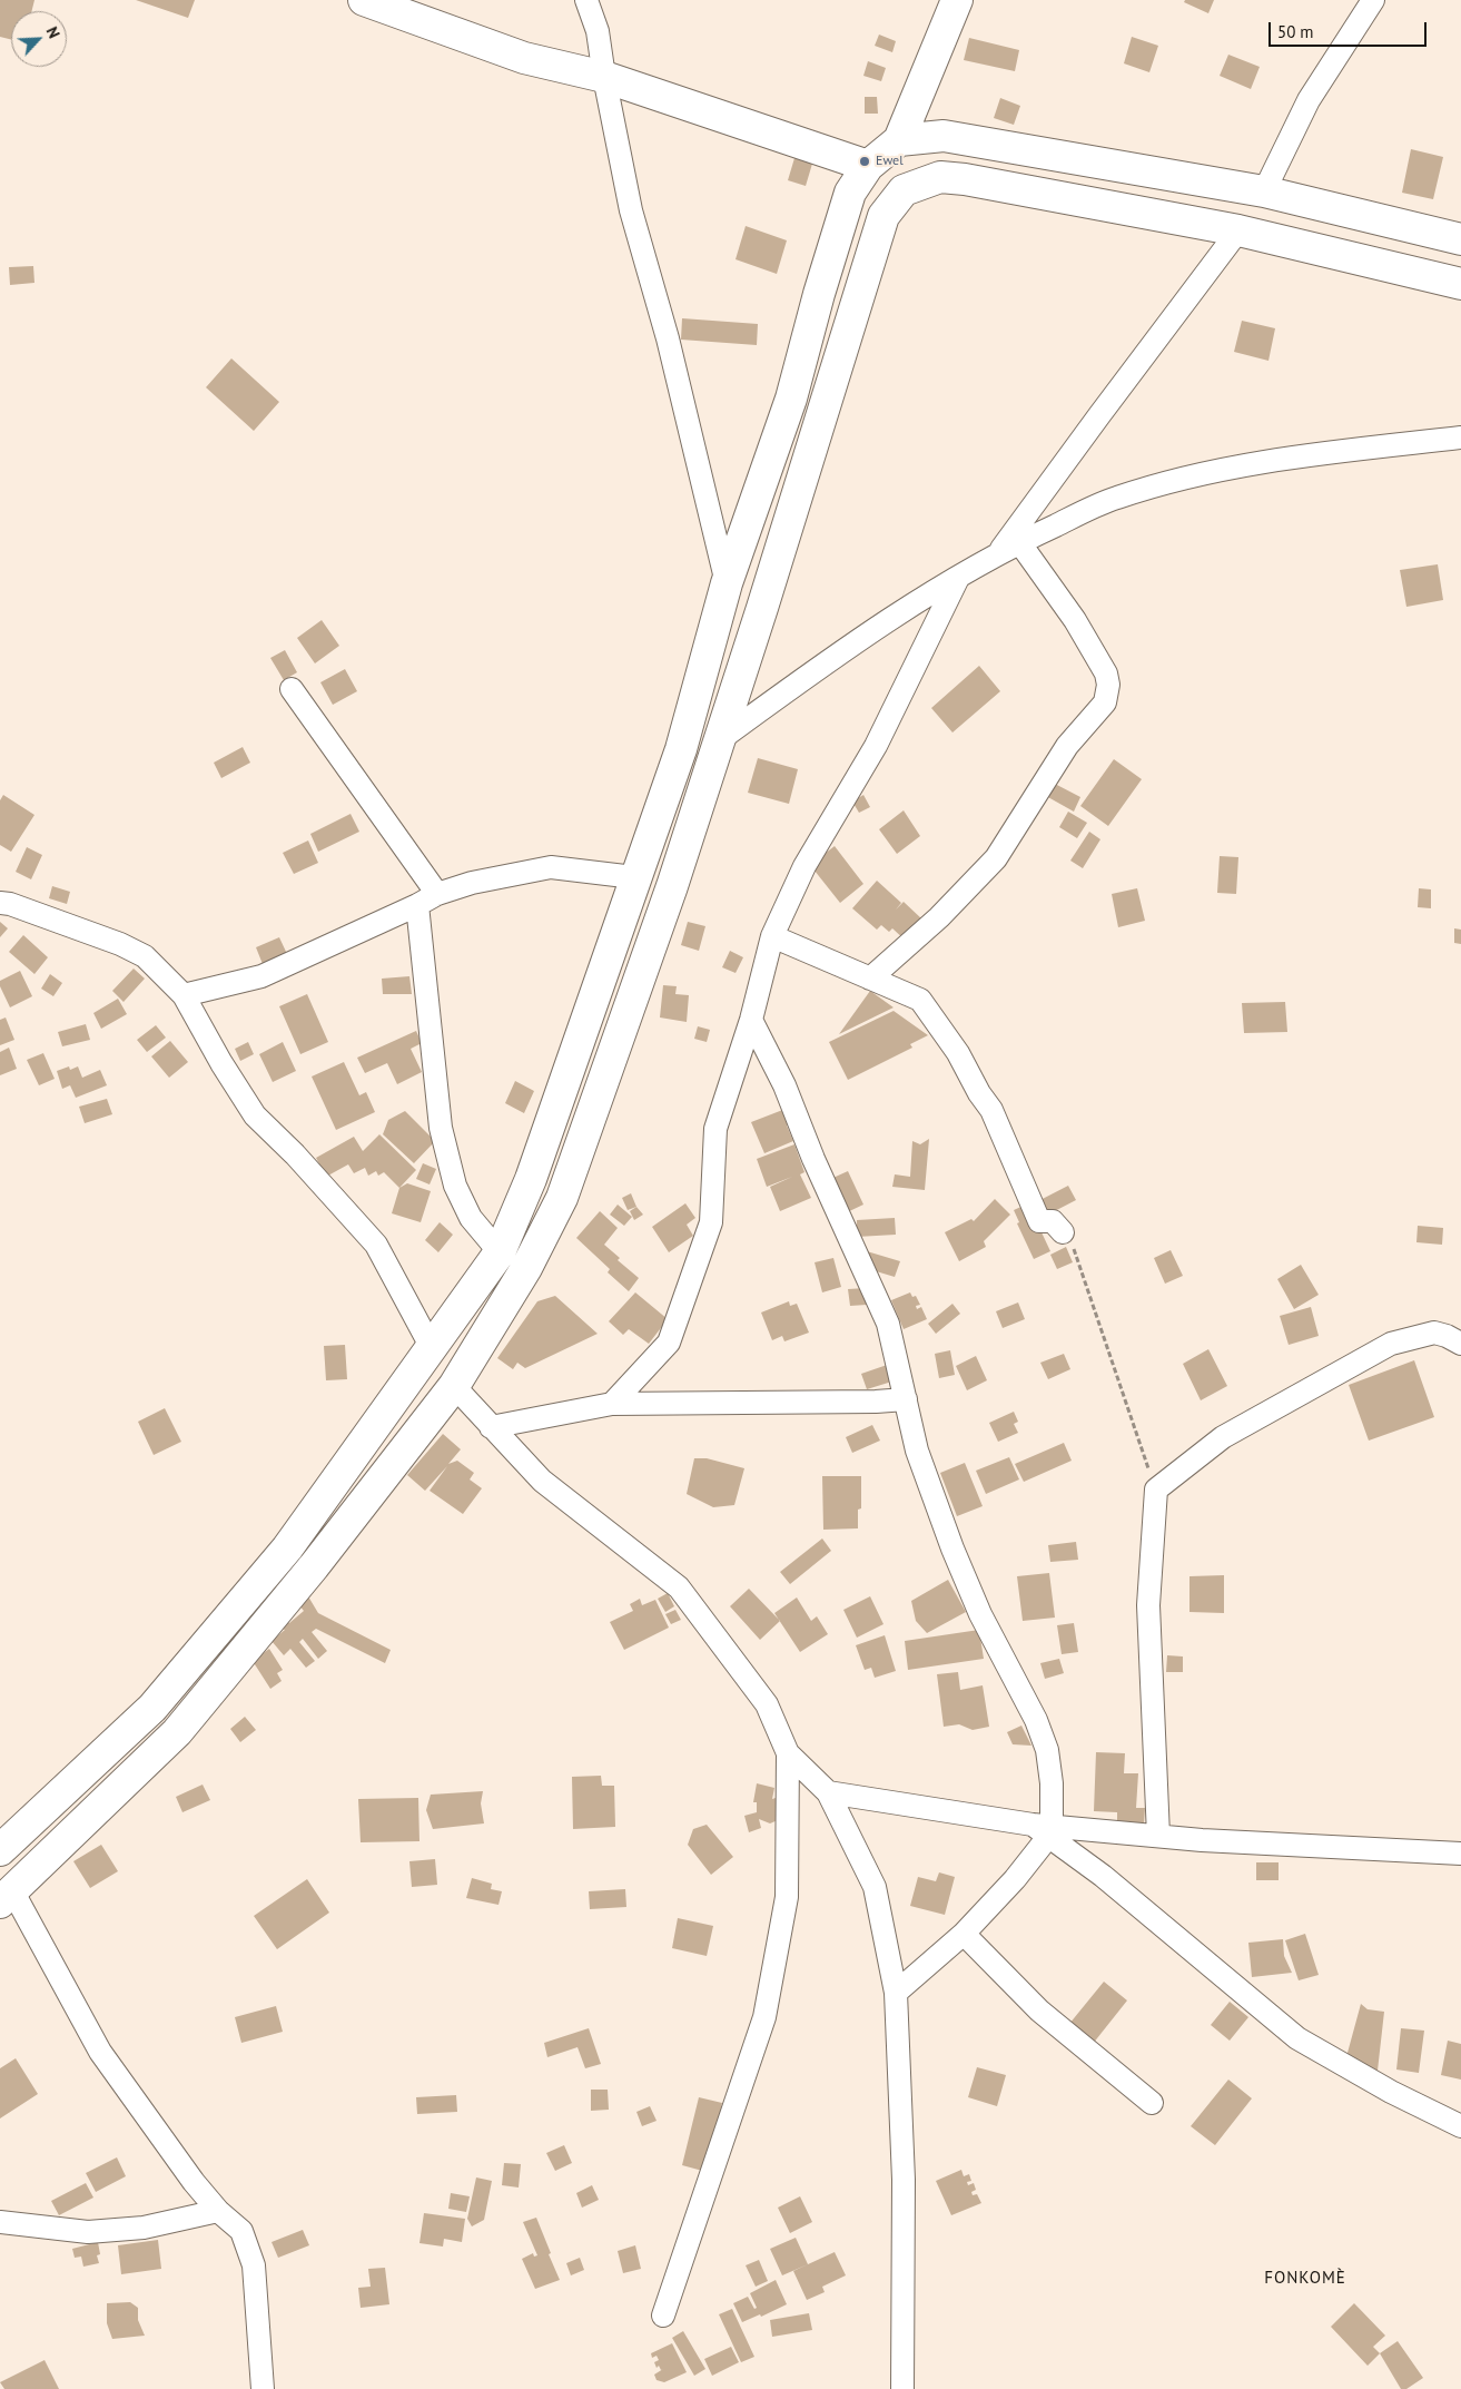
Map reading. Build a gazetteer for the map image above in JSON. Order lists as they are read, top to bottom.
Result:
{
  "districts": ["FONKOMÈ"],
  "places": ["Ewel"],
  "scale_bar": "50 m",
  "north": "top right"
}
